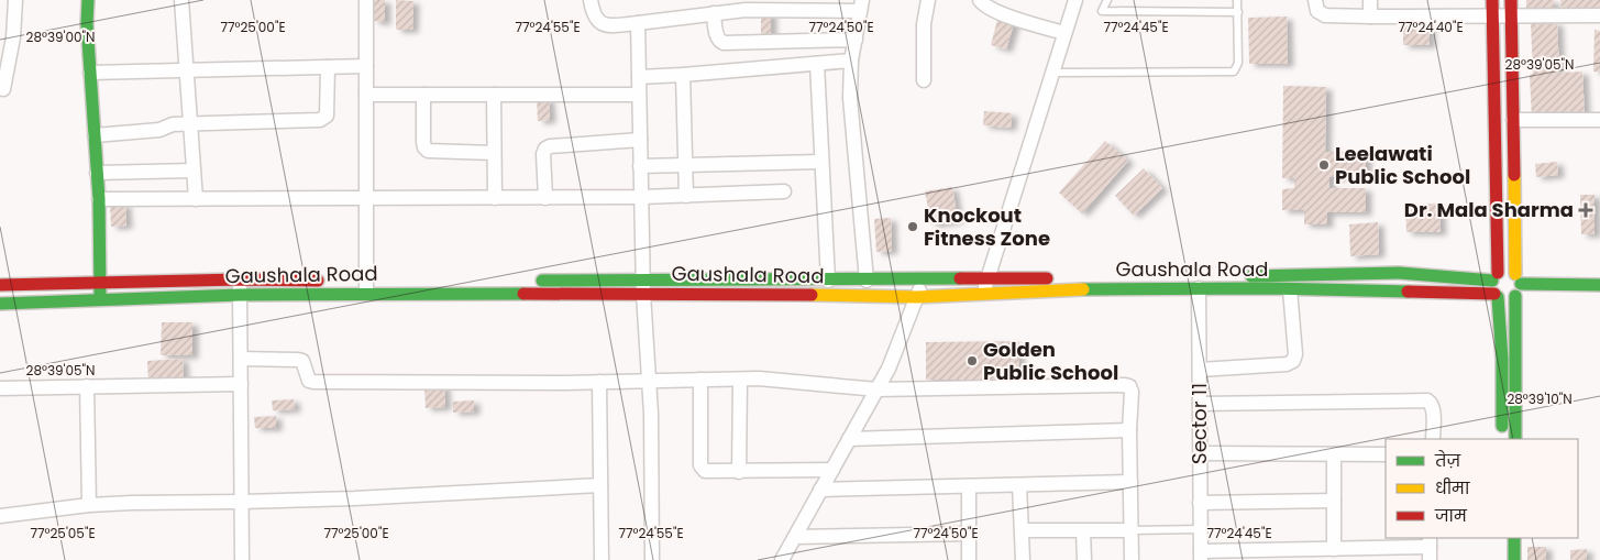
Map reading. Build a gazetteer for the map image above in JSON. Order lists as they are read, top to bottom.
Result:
{
  "streets": {
    "street": ["Gaushala Road", "Sector 11"]
  },
  "crossings": [
    ["Gaushala Road", "Sector 11"]
  ],
  "places": {
    "other": ["Leelawati Public School", "Knockout Fitness Zone", "Golden Public School"],
    "health": ["Dr. Mala Sharma"]
  },
  "legend": ["तेज़", "धीमा", "जाम"],
  "coordinates": [
    "77°25'00\"E",
    "77°24'55\"E",
    "77°24'50\"E",
    "77°24'45\"E",
    "77°24'40\"E",
    "28°39'00\"N",
    "28°39'05\"N",
    "28°39'10\"N",
    "77°25'05\"E"
  ]
}
